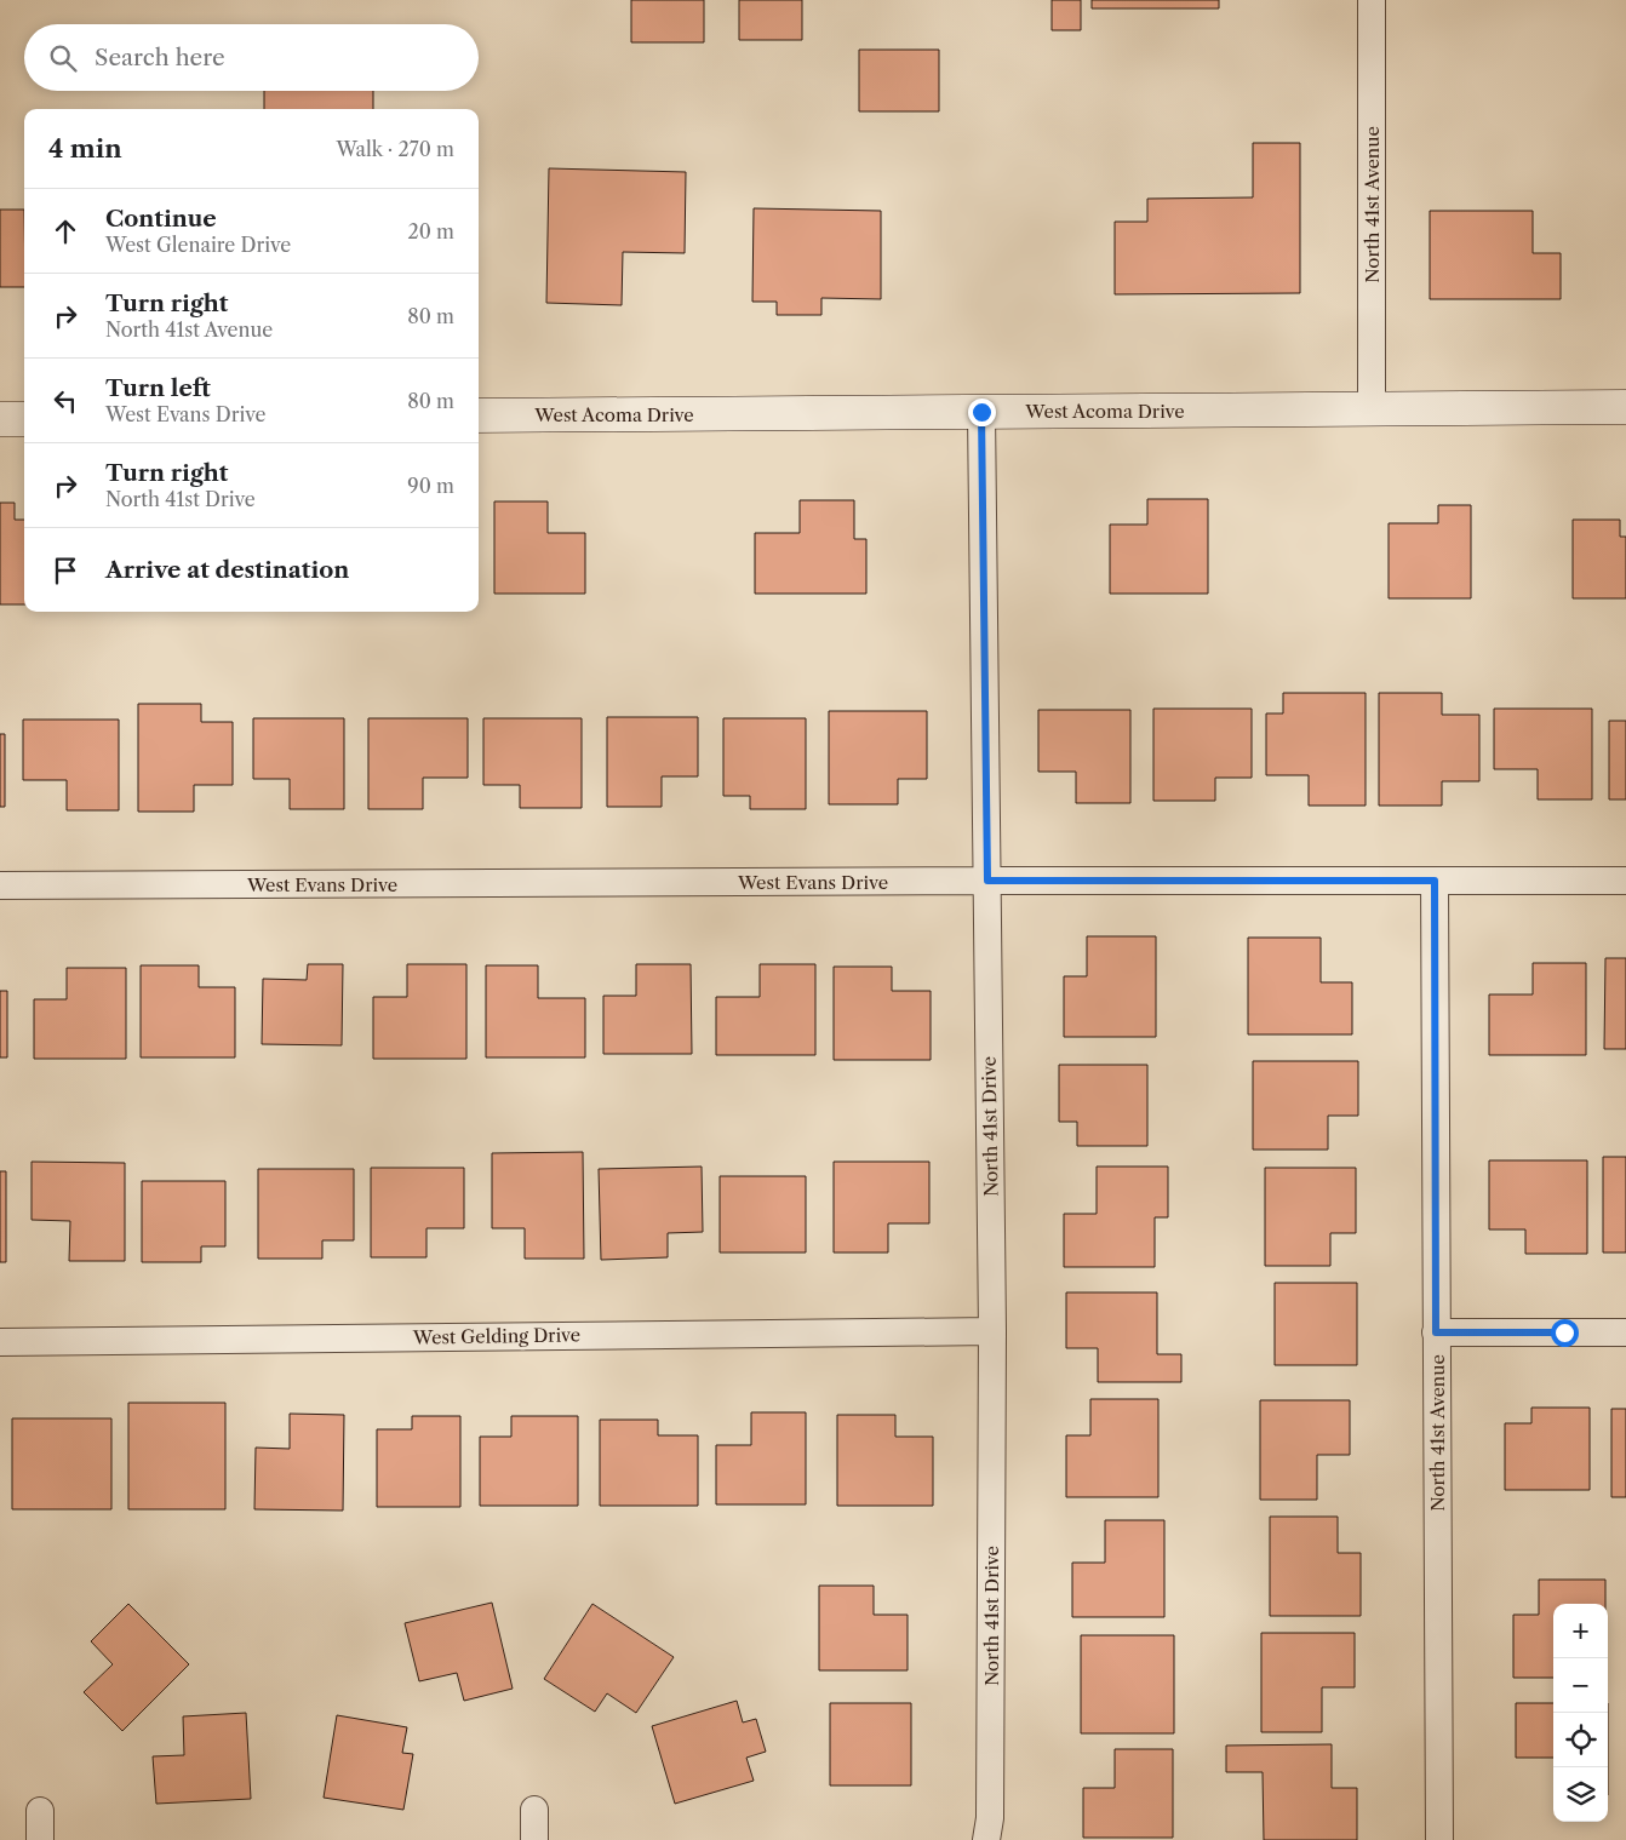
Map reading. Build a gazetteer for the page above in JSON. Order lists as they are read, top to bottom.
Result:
{
  "streets": {
    "street": [
      "North 41st Avenue",
      "West Acoma Drive",
      "West Evans Drive",
      "North 41st Drive",
      "West Gelding Drive"
    ]
  },
  "crossings": [
    ["North 41st Avenue", "West Acoma Drive"],
    ["North 41st Avenue", "West Evans Drive"],
    ["West Acoma Drive", "North 41st Drive"],
    ["West Evans Drive", "North 41st Drive"],
    ["North 41st Drive", "West Gelding Drive"]
  ],
  "page": {
    "search": "Search here",
    "heading": ["4 min", "Walk · 270 m"],
    "list": [
      ["Continue", "West Glenaire Drive", "20 m"],
      ["Turn right", "North 41st Avenue", "80 m"],
      ["Turn left", "West Evans Drive", "80 m"],
      ["Turn right", "North 41st Drive", "90 m"],
      "Arrive at destination"
    ],
    "map_buttons": ["+", "−"]
  }
}
